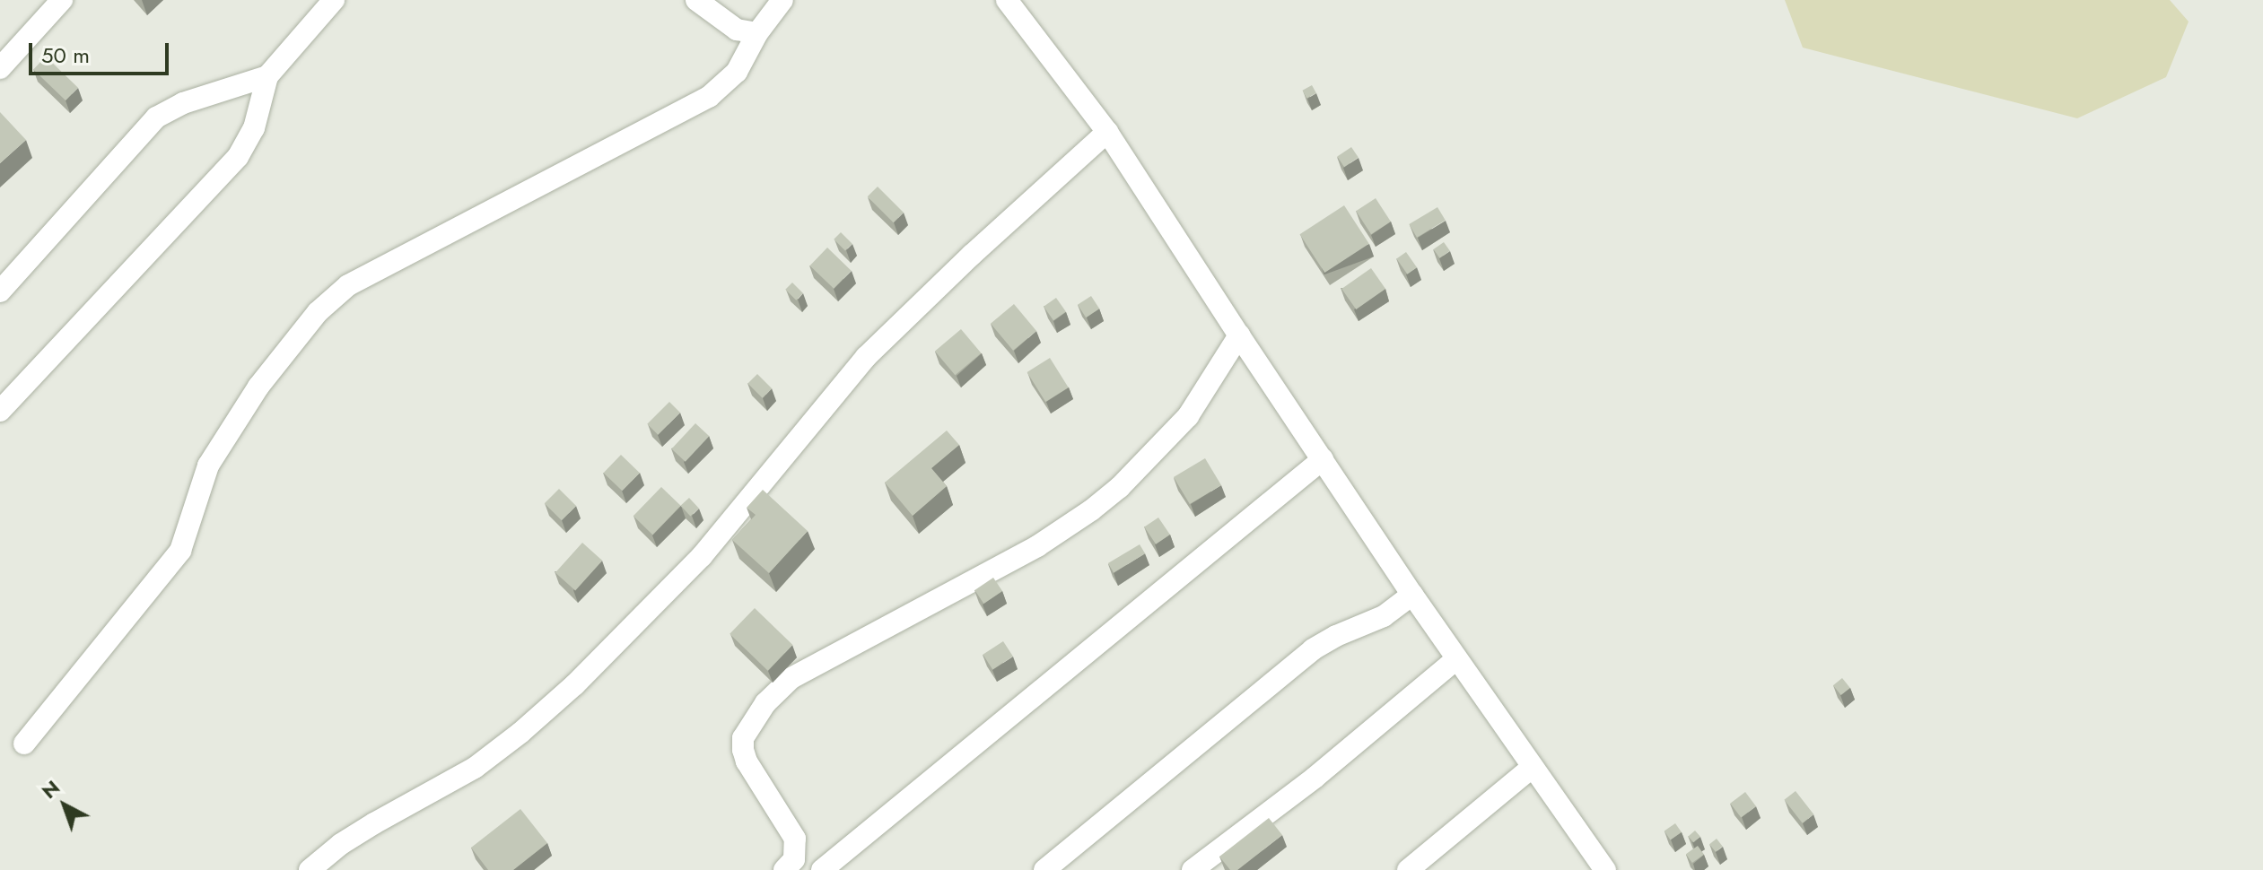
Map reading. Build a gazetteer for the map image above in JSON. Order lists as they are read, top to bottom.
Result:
{
  "scale_bar": "50 m",
  "north": "top left"
}
